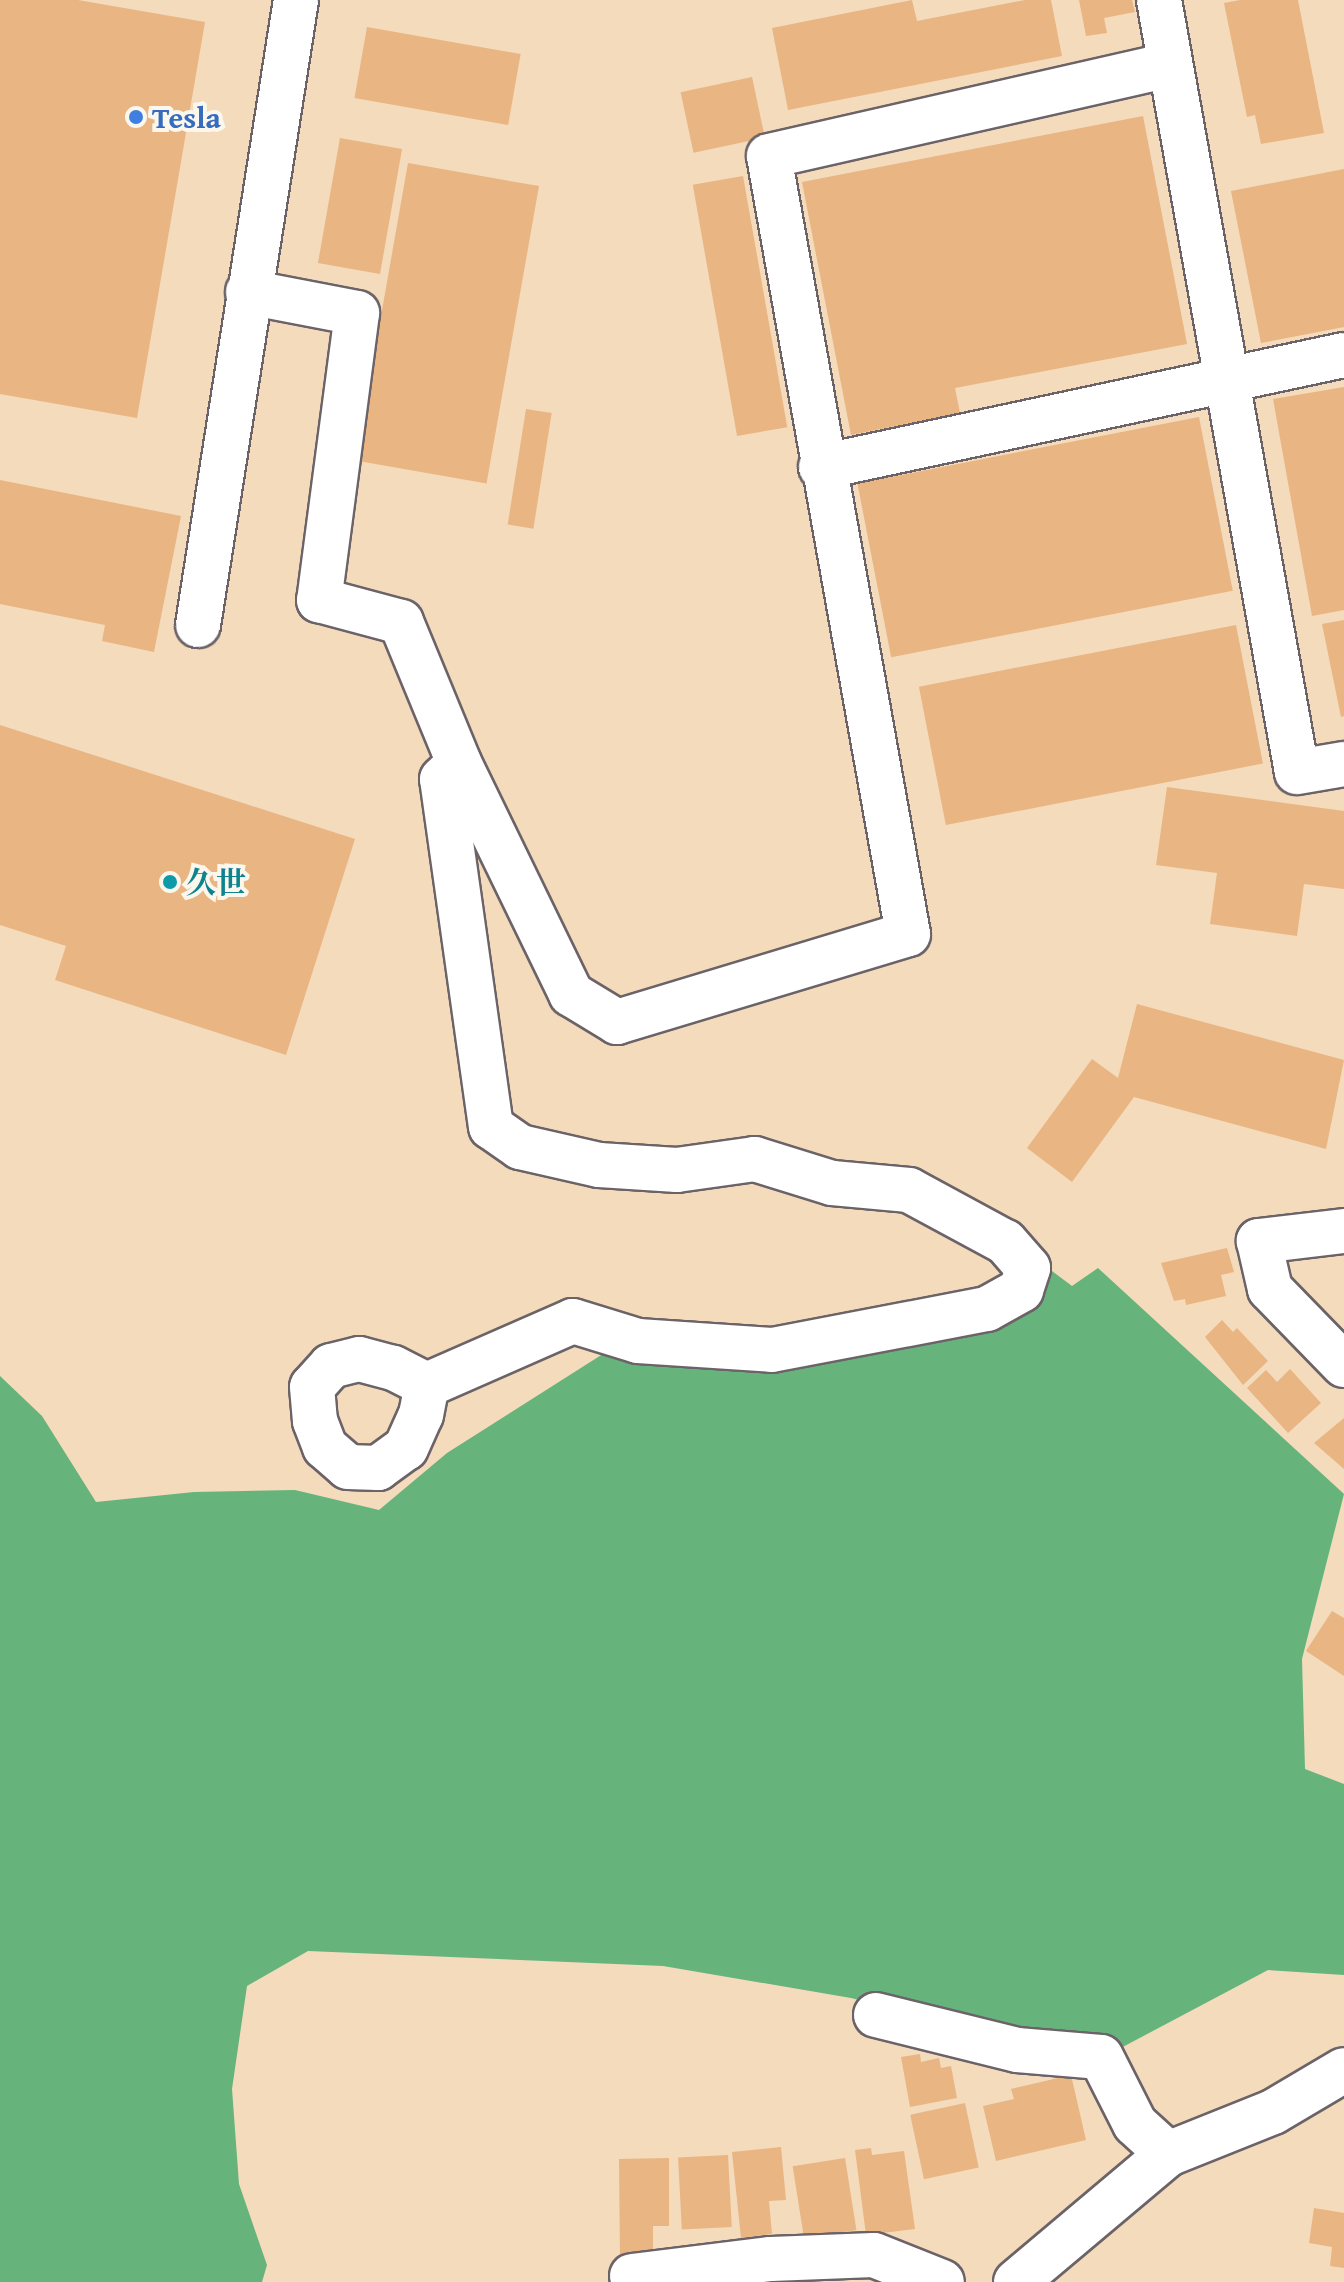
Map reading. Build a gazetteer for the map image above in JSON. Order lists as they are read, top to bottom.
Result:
{
  "places": ["Tesla", "久世"]
}
